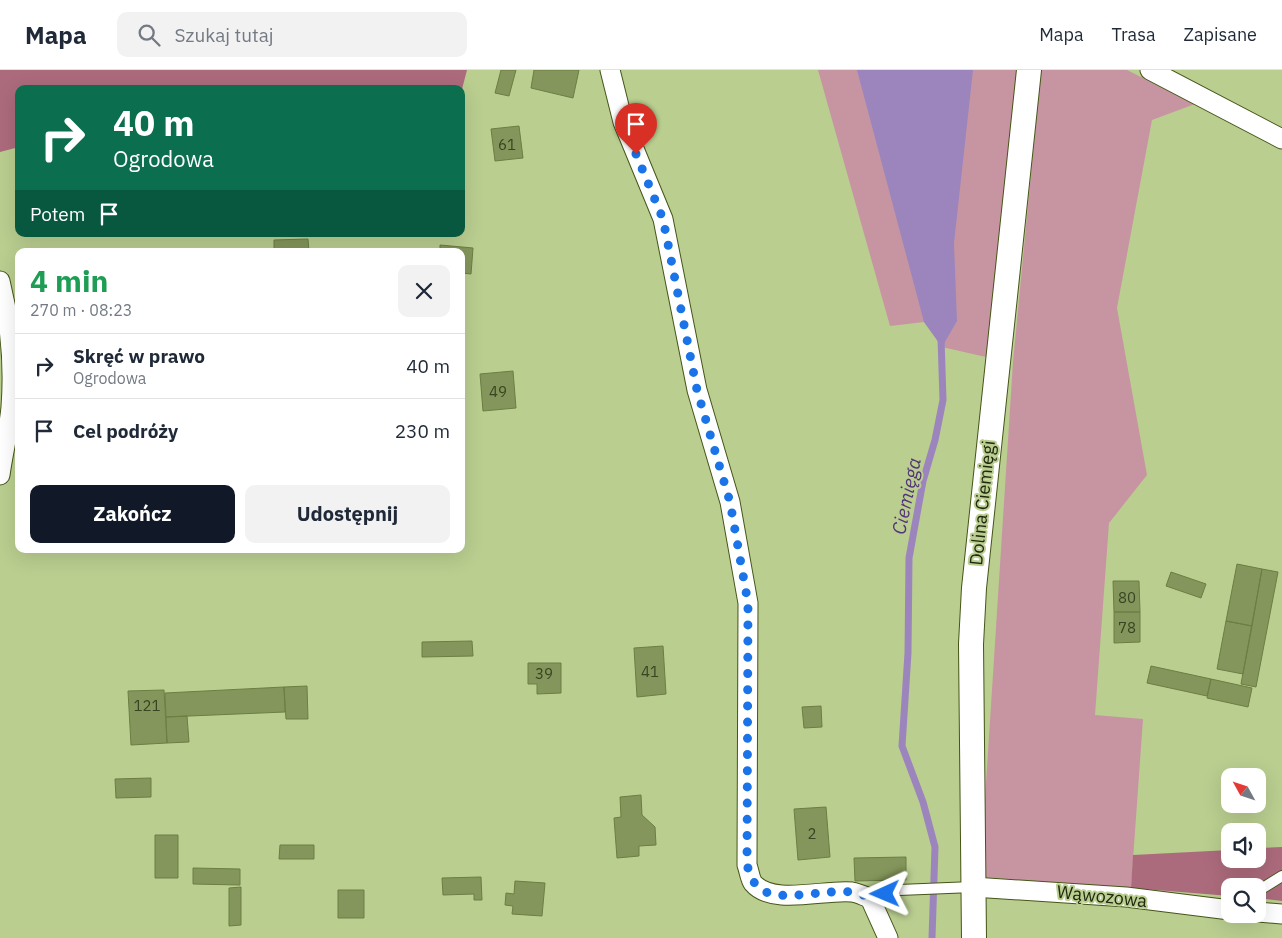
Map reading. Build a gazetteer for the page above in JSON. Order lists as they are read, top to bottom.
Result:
{
  "streets": {
    "street": ["Dolina Ciemięgi", "Wąwozowa"]
  },
  "crossings": [
    ["Dolina Ciemięgi", "Wąwozowa"]
  ],
  "water": ["Ciemięga"],
  "house_numbers": [
    "61",
    "49",
    "80",
    "78",
    "41",
    "39",
    "121",
    "2"
  ],
  "north": "top left",
  "page": {
    "header": "Mapa",
    "search": "Szukaj tutaj",
    "nav": ["Mapa", "Trasa", "Zapisane"],
    "turn": ["40 m", "Ogrodowa"],
    "then": "Potem",
    "heading": ["4 min", "270 m · 08:23"],
    "list": [
      {
        "name": "Skręć w prawo",
        "note": "Ogrodowa",
        "value": "40 m"
      },
      {
        "name": "Cel podróży",
        "value": "230 m"
      }
    ],
    "buttons": ["Zakończ", "Udostępnij"]
  }
}
